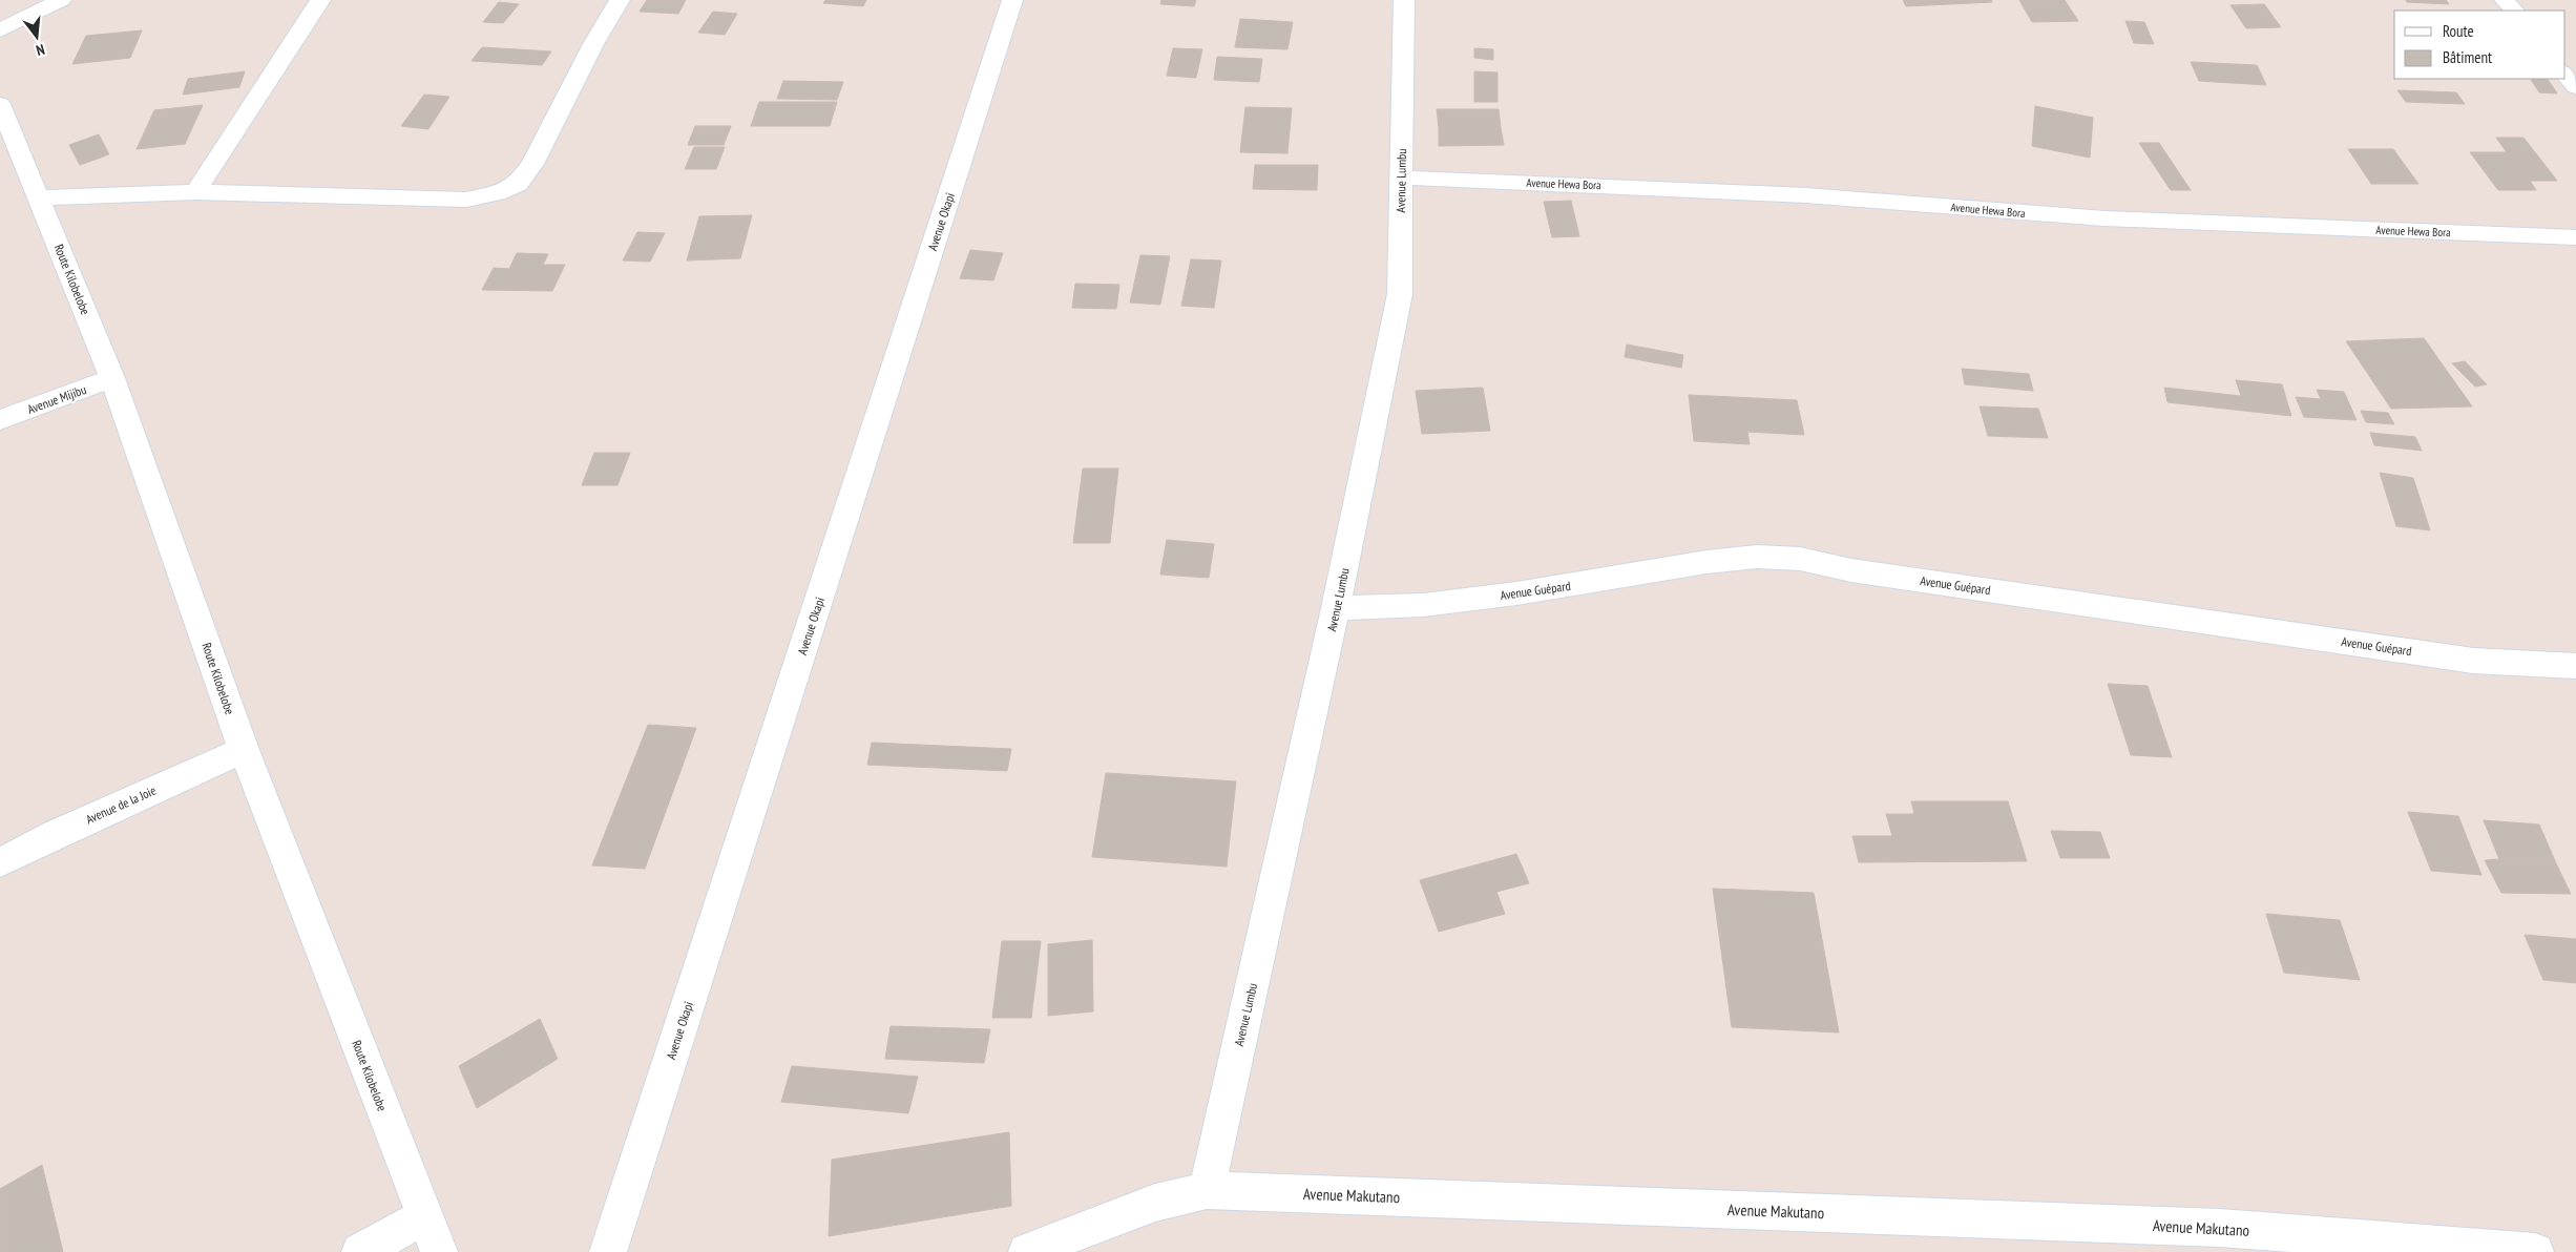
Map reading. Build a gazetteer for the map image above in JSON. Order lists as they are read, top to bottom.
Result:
{
  "streets": {
    "street": [
      "Avenue Lumbu",
      "Avenue Hewa Bora",
      "Avenue Okapi",
      "Route Kilobelobe",
      "Avenue Mijibu",
      "Avenue Guépard",
      "Avenue de la Joie",
      "Avenue Makutano"
    ]
  },
  "crossings": [
    ["Avenue Lumbu", "Avenue Hewa Bora"],
    ["Avenue Lumbu", "Avenue Guépard"],
    ["Avenue Lumbu", "Avenue Makutano"],
    ["Route Kilobelobe", "Avenue Mijibu"],
    ["Route Kilobelobe", "Avenue de la Joie"]
  ],
  "legend": ["Route", "Bâtiment"],
  "north": "bottom"
}
